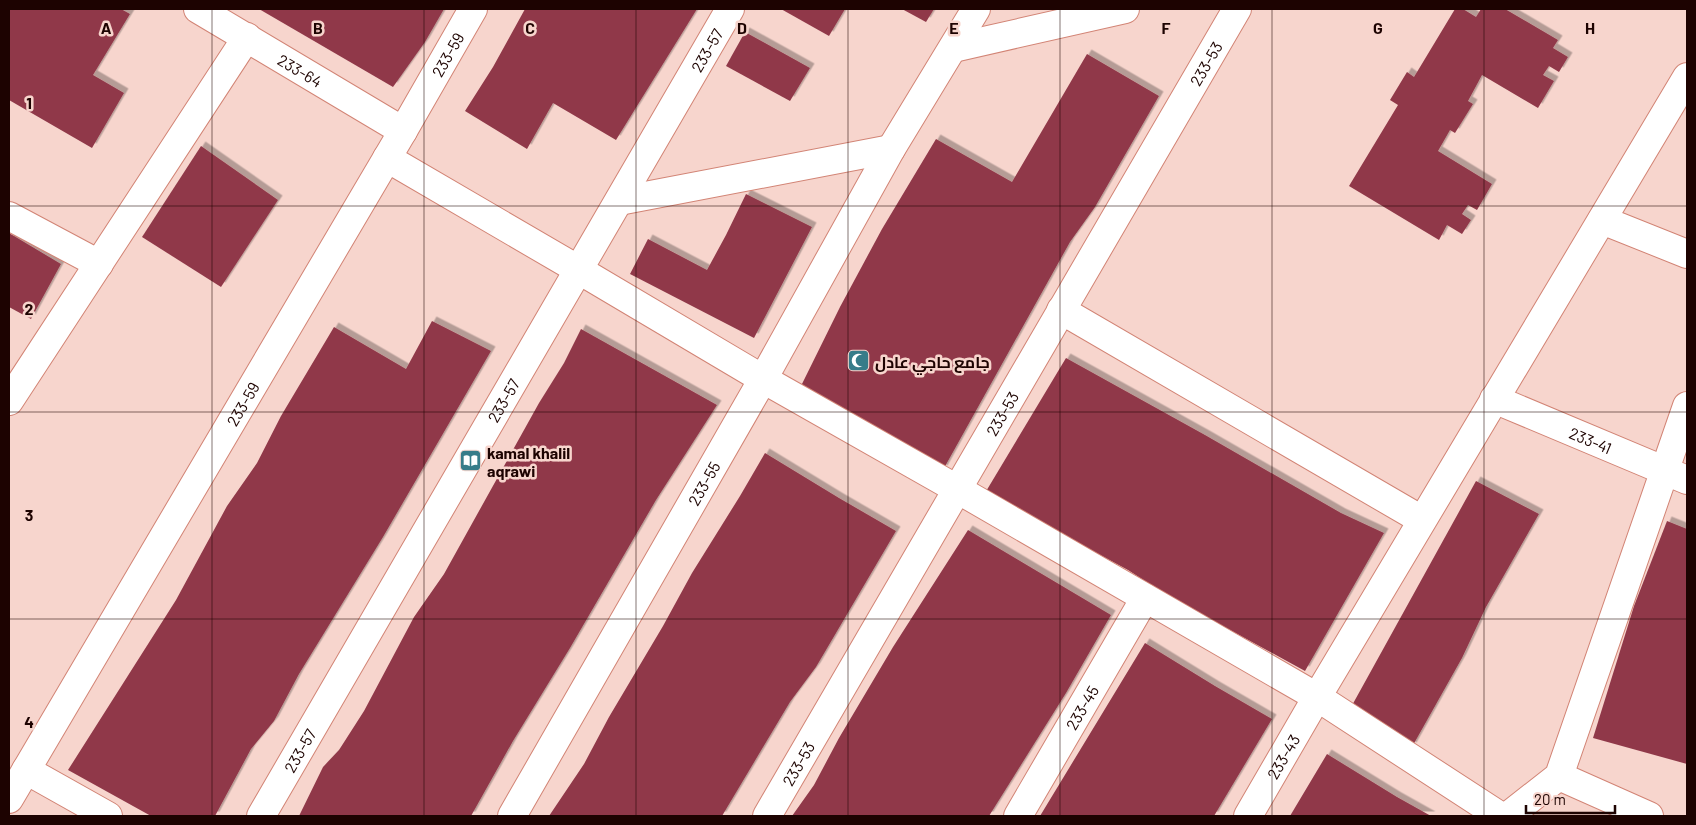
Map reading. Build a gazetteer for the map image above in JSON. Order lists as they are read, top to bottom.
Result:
{
  "streets": {
    "street": [
      "233-57",
      "233-59",
      "233-53",
      "233-64",
      "233-41",
      "233-55",
      "233-45",
      "233-43"
    ]
  },
  "crossings": [
    ["233-59", "233-64"],
    ["233-41", "233-43"]
  ],
  "places": {
    "mosque": ["جامع حاجي عادل"],
    "library": ["kamal khalil aqrawi"]
  },
  "scale_bar": "20 m",
  "grid": {
    "columns": [
      "A",
      "B",
      "C",
      "D",
      "E",
      "F",
      "G",
      "H"
    ],
    "rows": [
      "1",
      "2",
      "3",
      "4"
    ]
  }
}
